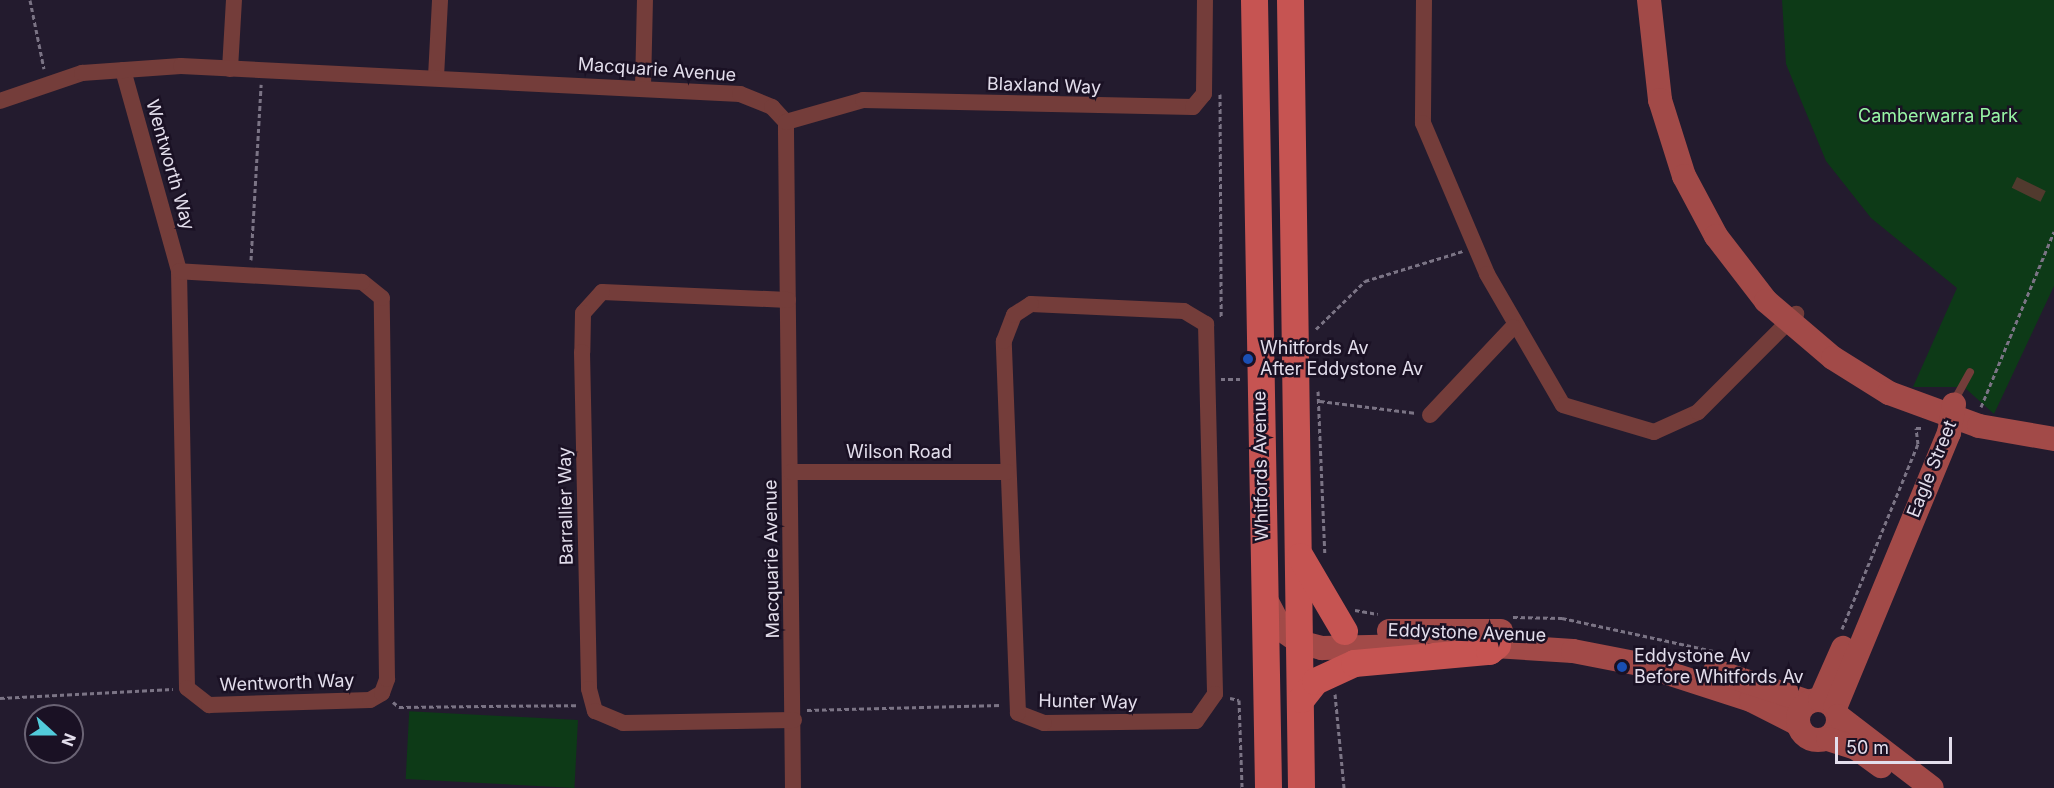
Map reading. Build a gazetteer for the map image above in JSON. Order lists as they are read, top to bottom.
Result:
{
  "streets": {
    "main road": ["Whitfords Avenue", "Eagle Street", "Eddystone Avenue"],
    "street": [
      "Macquarie Avenue",
      "Blaxland Way",
      "Wentworth Way",
      "Wilson Road",
      "Barrallier Way",
      "Hunter Way"
    ]
  },
  "crossings": [
    ["Macquarie Avenue", "Blaxland Way"],
    ["Macquarie Avenue", "Wentworth Way"],
    ["Macquarie Avenue", "Wilson Road"],
    ["Macquarie Avenue", "Barrallier Way"],
    ["Wilson Road", "Hunter Way"],
    ["Whitfords Avenue", "Eddystone Avenue"],
    ["Eagle Street", "Eddystone Avenue"]
  ],
  "parks": ["Camberwarra Park"],
  "places": ["Whitfords Av After Eddystone Av", "Eddystone Av Before Whitfords Av"],
  "scale_bar": "50 m",
  "north": "right"
}
